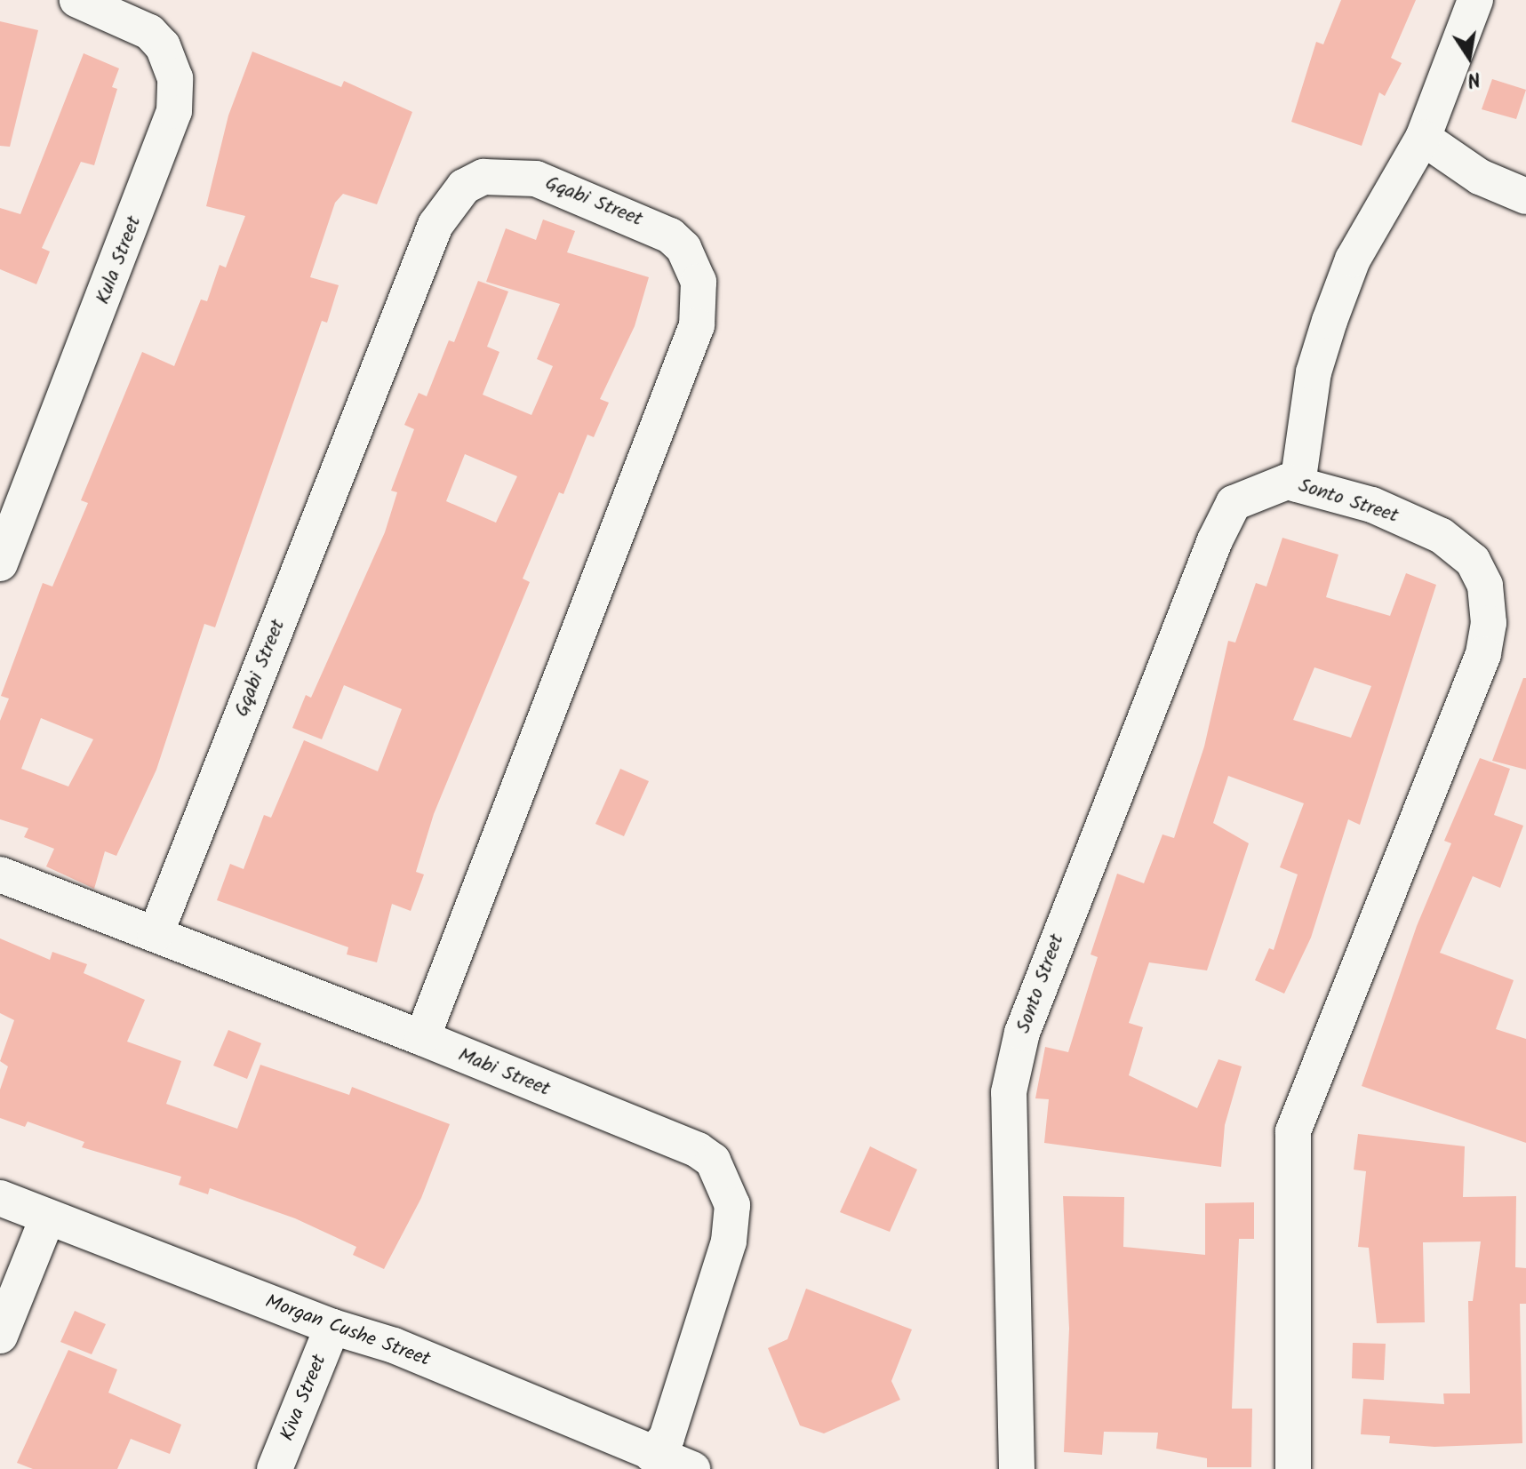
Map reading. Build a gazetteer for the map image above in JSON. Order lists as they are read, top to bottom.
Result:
{
  "streets": {
    "street": [
      "Gqabi Street",
      "Kula Street",
      "Sonto Street",
      "Mabi Street",
      "Morgan Cushe Street",
      "Kiva Street"
    ]
  },
  "crossings": [
    ["Gqabi Street", "Mabi Street"],
    ["Mabi Street", "Morgan Cushe Street"],
    ["Morgan Cushe Street", "Kiva Street"]
  ],
  "north": "bottom"
}
